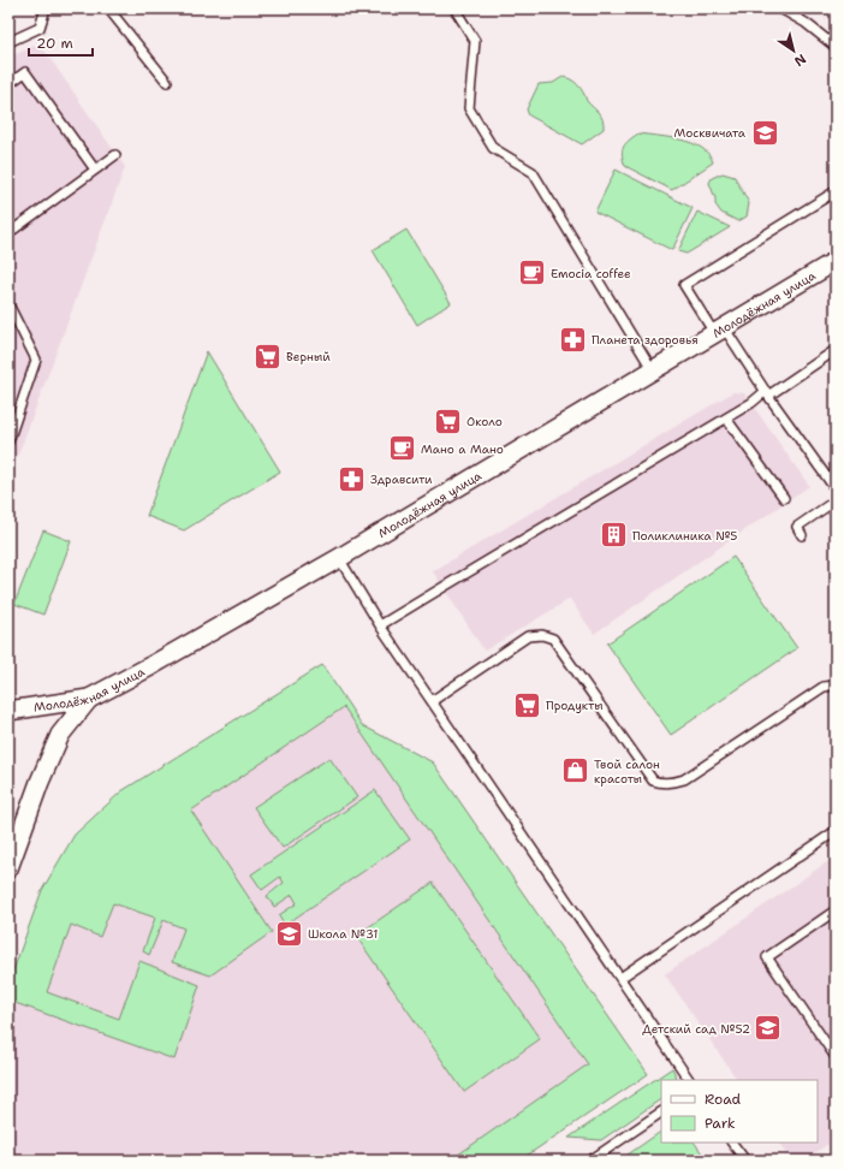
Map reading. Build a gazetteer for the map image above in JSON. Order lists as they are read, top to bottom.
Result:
{
  "streets": {
    "street": ["Молодёжная улица"]
  },
  "places": {
    "school or university": ["Москвичата", "Школа №31", "Детский сад №52"],
    "cafe": ["Emocia coffee", "Мано а Мано"],
    "pharmacy": ["Планета здоровья", "Здравсити"],
    "supermarket": ["Верный", "Около", "Продукты"],
    "building": ["Поликлиника №5"],
    "shop": ["Твой салон красоты"]
  },
  "legend": ["Road", "Park"],
  "scale_bar": "20 m",
  "north": "bottom right"
}
